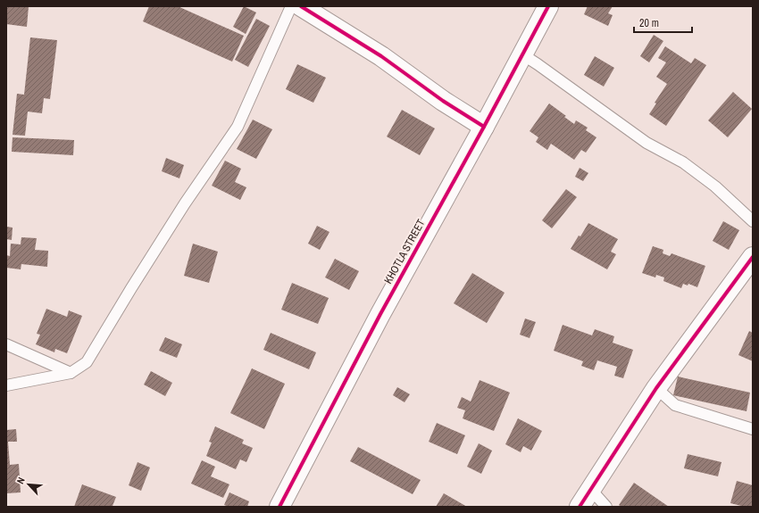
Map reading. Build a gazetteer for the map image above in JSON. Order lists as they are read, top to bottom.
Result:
{
  "streets": {
    "street": ["KHOTLA STREET"]
  },
  "scale_bar": "20 m",
  "north": "top left"
}
